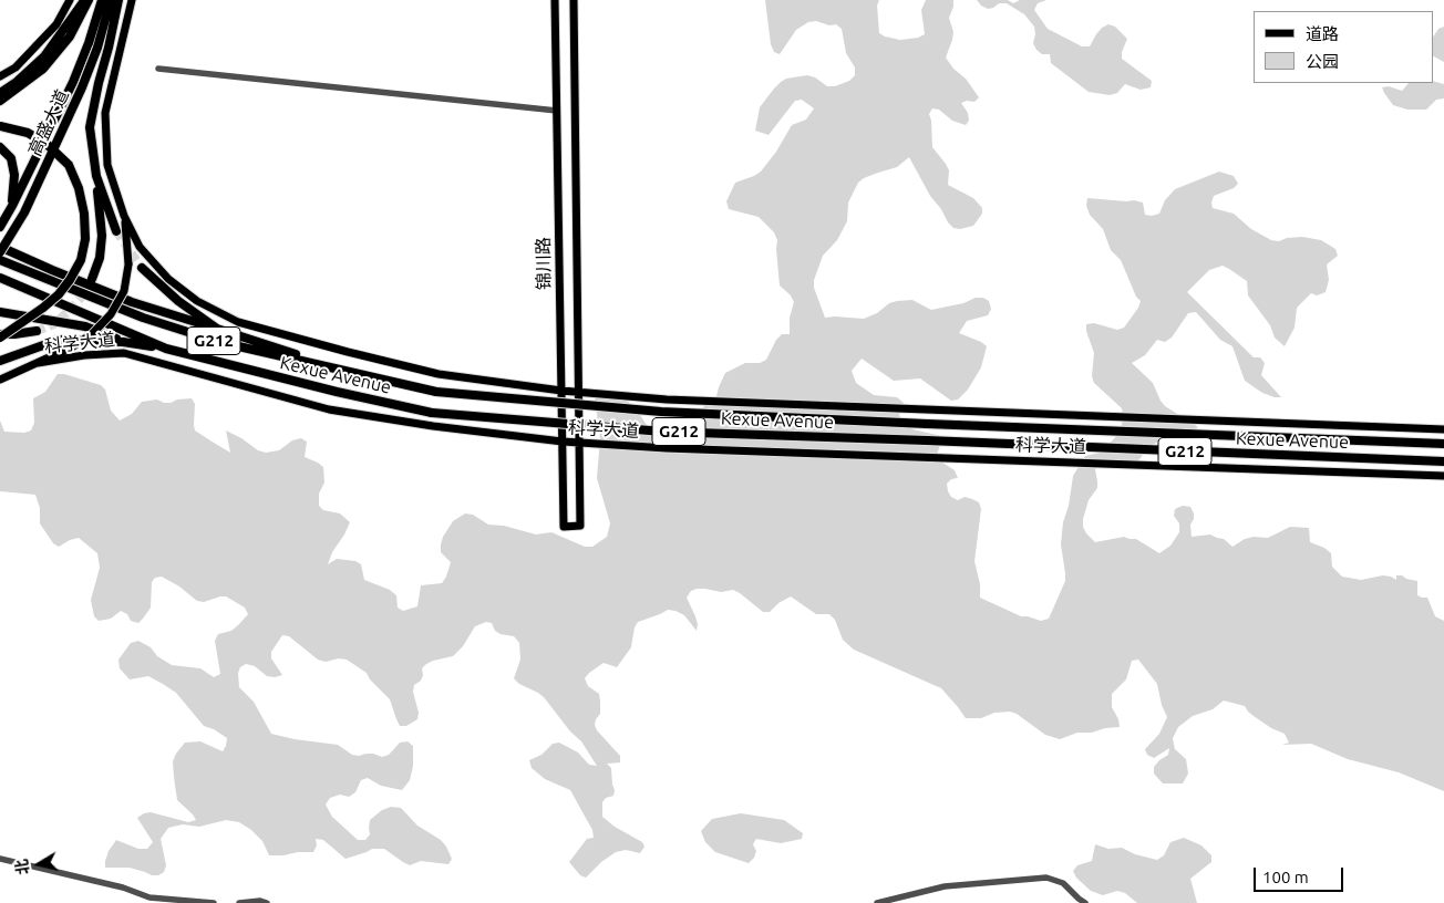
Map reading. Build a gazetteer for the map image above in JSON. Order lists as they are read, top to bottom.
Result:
{
  "streets": {
    "highway": ["高盛大道", "G212", "Kexue Avenue"],
    "main road": ["锦川路", "科学大道"]
  },
  "crossings": [
    ["锦川路", "科学大道"]
  ],
  "legend": ["道路", "公园"],
  "scale_bar": "100 m",
  "north": "left"
}
